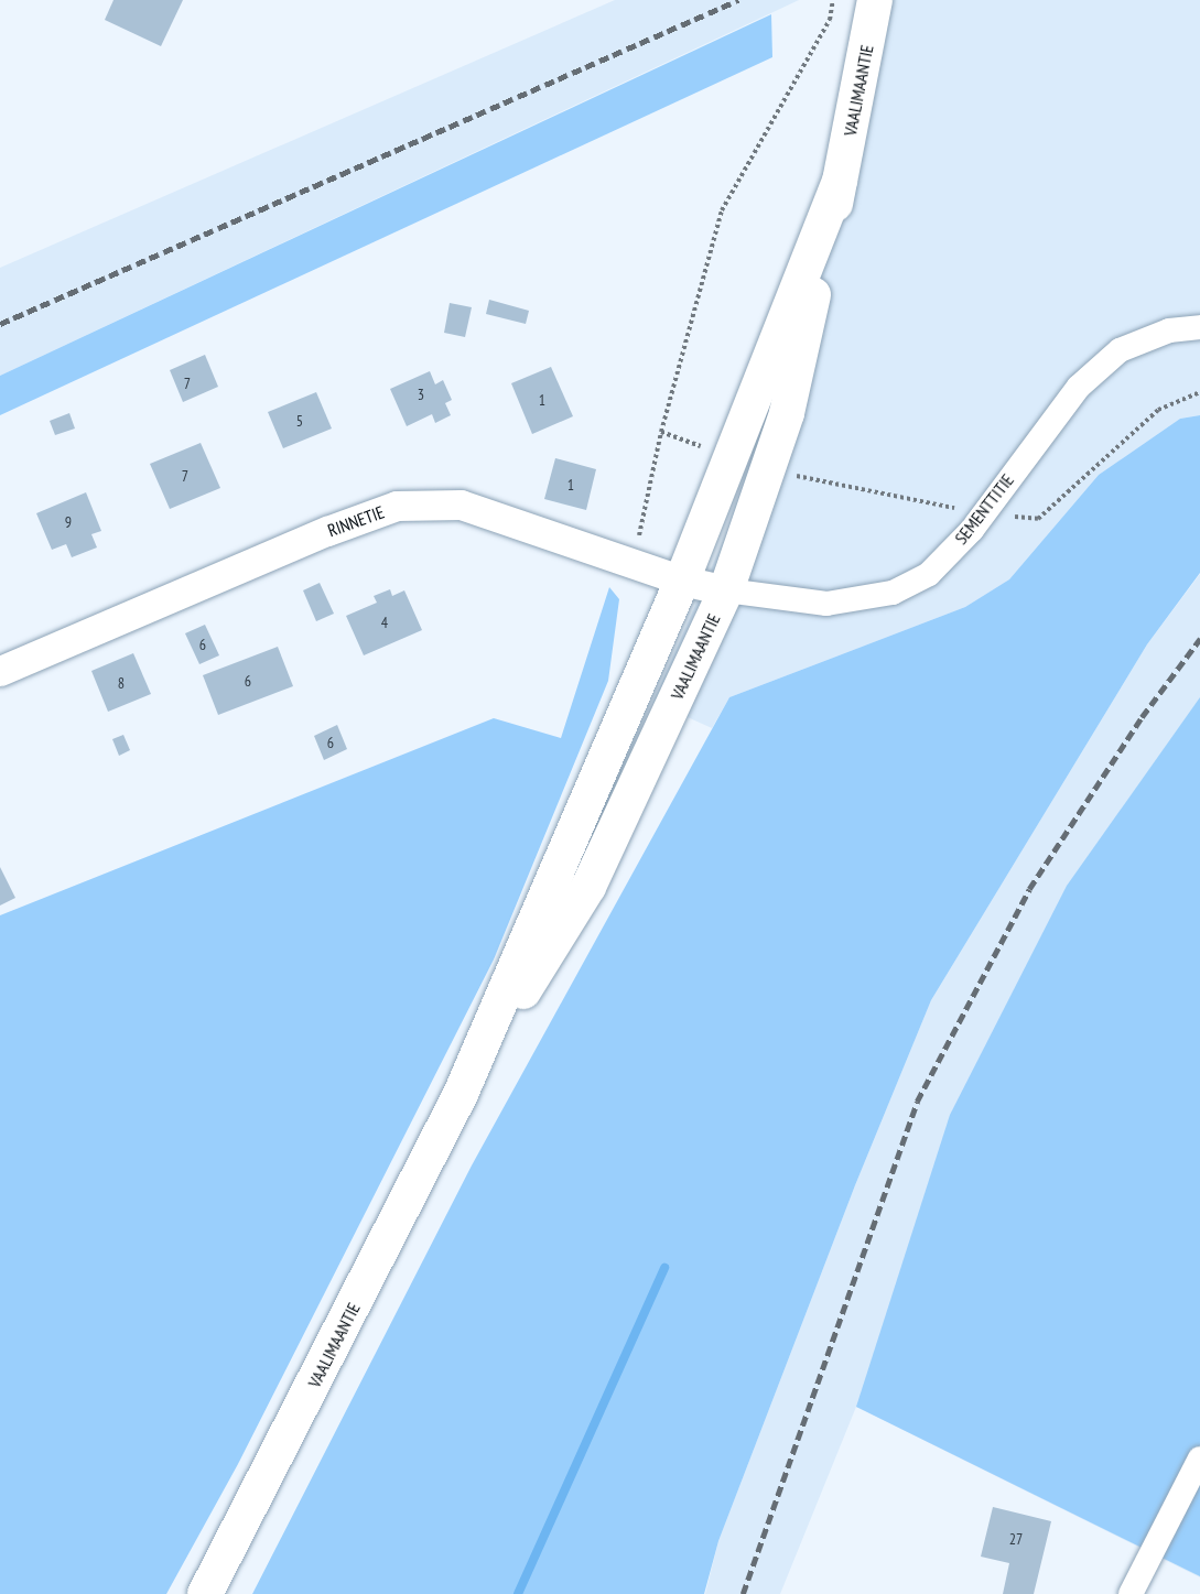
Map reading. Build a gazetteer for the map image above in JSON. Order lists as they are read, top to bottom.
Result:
{
  "streets": {
    "main road": ["VAALIMAANTIE"],
    "street": ["SEMENTTITIE", "RINNETIE"]
  },
  "crossings": [
    ["VAALIMAANTIE", "SEMENTTITIE"],
    ["VAALIMAANTIE", "RINNETIE"],
    ["SEMENTTITIE", "RINNETIE"]
  ],
  "house_numbers": [
    "7",
    "3",
    "1",
    "5",
    "7",
    "1",
    "9",
    "4",
    "6",
    "6",
    "8",
    "6",
    "27"
  ]
}
